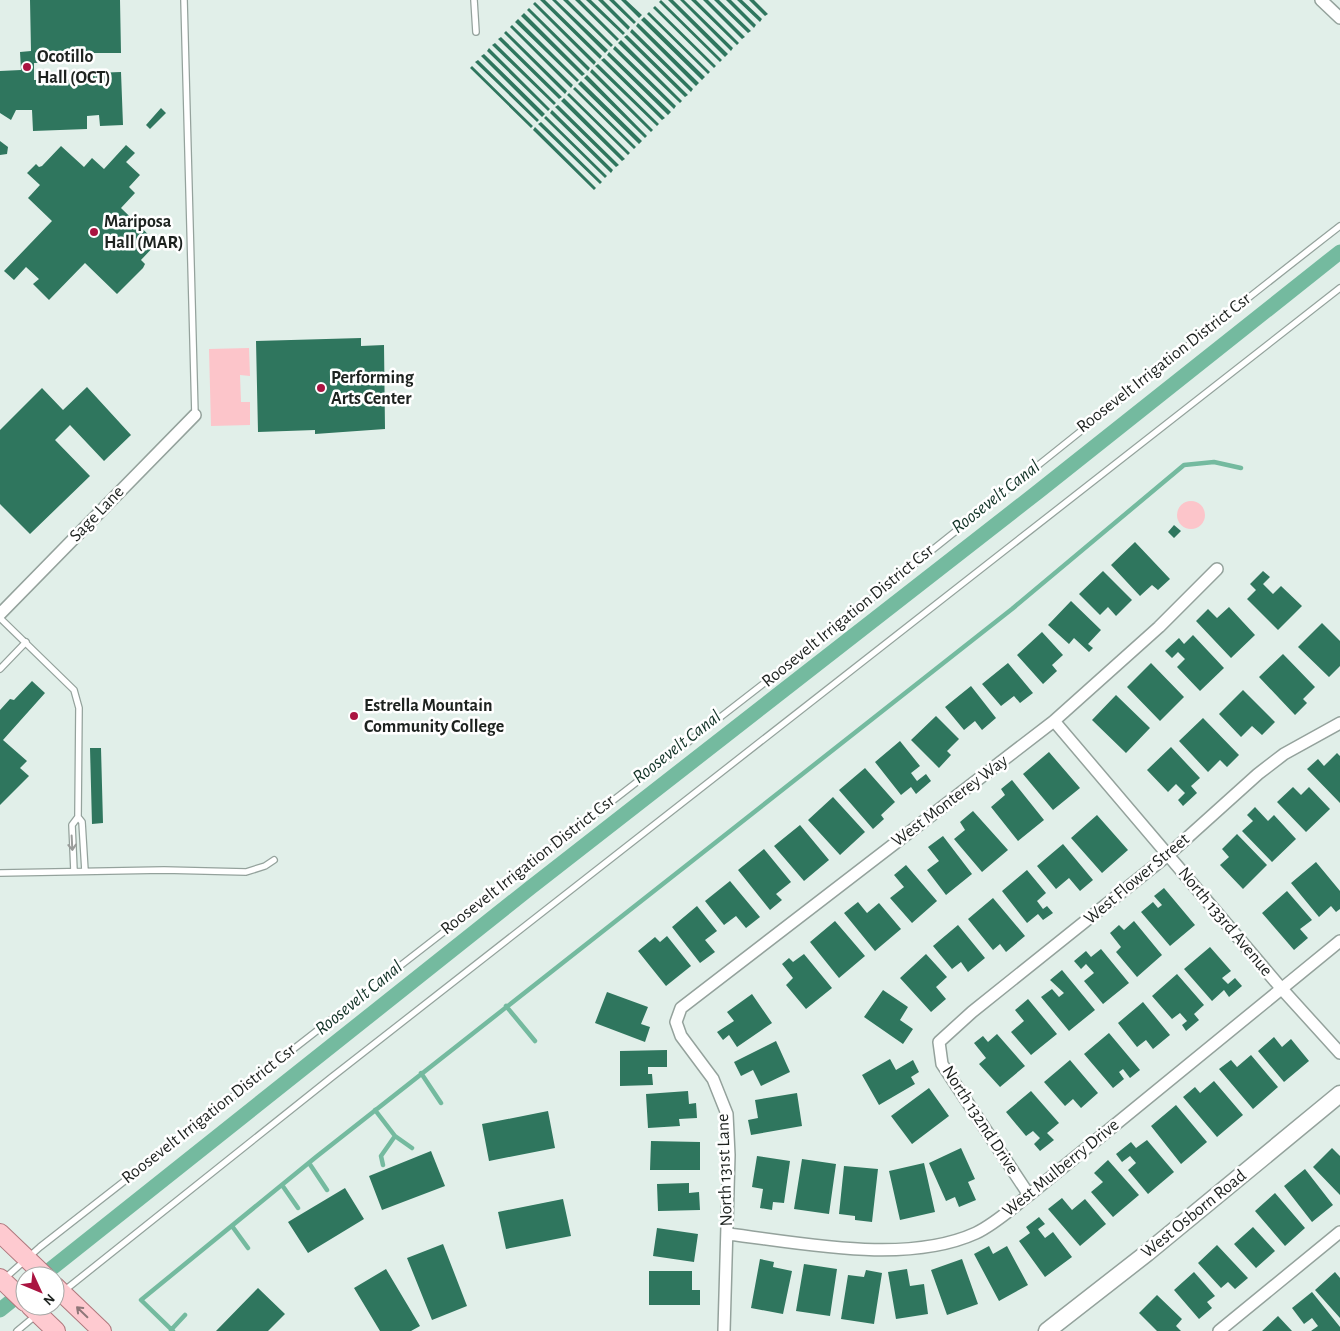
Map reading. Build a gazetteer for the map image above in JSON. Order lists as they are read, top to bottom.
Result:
{
  "streets": {
    "street": [
      "Sage Lane",
      "West Monterey Way",
      "West Flower Street",
      "North 133rd Avenue",
      "North 132nd Drive",
      "West Mulberry Drive",
      "North 131st Lane",
      "West Osborn Road"
    ],
    "lane": ["Roosevelt Irrigation District Csr"]
  },
  "crossings": [
    ["West Monterey Way", "North 133rd Avenue"],
    ["West Monterey Way", "North 131st Lane"],
    ["West Flower Street", "North 133rd Avenue"],
    ["West Flower Street", "North 132nd Drive"],
    ["North 133rd Avenue", "West Mulberry Drive"],
    ["North 132nd Drive", "West Mulberry Drive"],
    ["West Mulberry Drive", "North 131st Lane"]
  ],
  "water": ["Roosevelt Canal"],
  "places": [
    "Ocotillo Hall (OCT)",
    "Mariposa Hall (MAR)",
    "Performing Arts Center",
    "Estrella Mountain Community College"
  ],
  "north": "bottom right"
}
